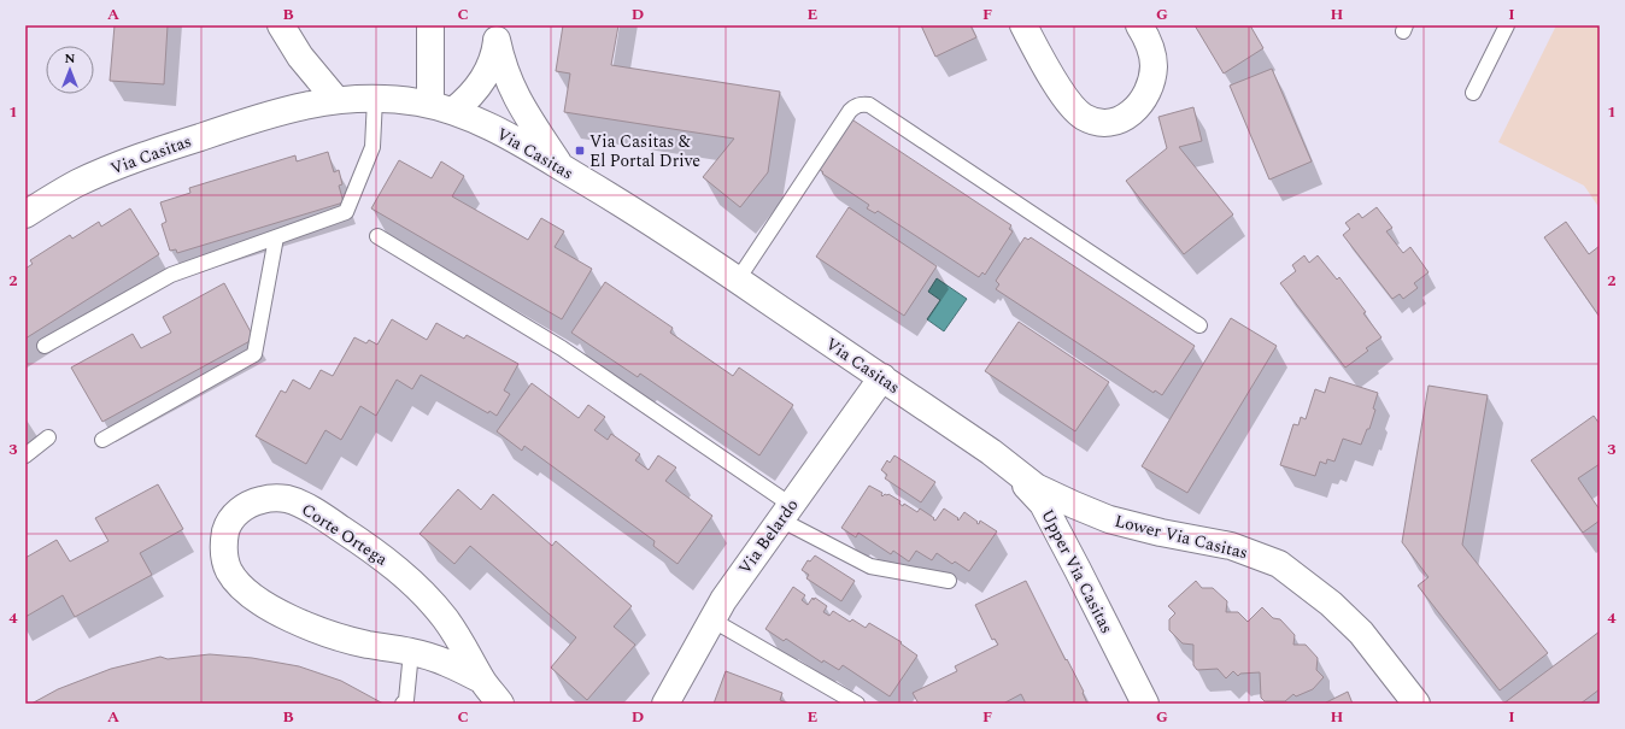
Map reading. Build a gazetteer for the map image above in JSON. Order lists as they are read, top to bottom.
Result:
{
  "streets": {
    "street": [
      "Via Casitas",
      "Corte Ortega",
      "Via Belardo",
      "Lower Via Casitas",
      "Upper Via Casitas"
    ]
  },
  "crossings": [
    ["Via Casitas", "Via Belardo"],
    ["Via Casitas", "Lower Via Casitas"],
    ["Via Casitas", "Upper Via Casitas"],
    ["Lower Via Casitas", "Upper Via Casitas"]
  ],
  "places": {
    "transit": ["Via Casitas & El Portal Drive"]
  },
  "north": "top",
  "grid": {
    "columns": [
      "A",
      "B",
      "C",
      "D",
      "E",
      "F",
      "G",
      "H",
      "I"
    ],
    "rows": [
      "1",
      "2",
      "3",
      "4"
    ]
  }
}
